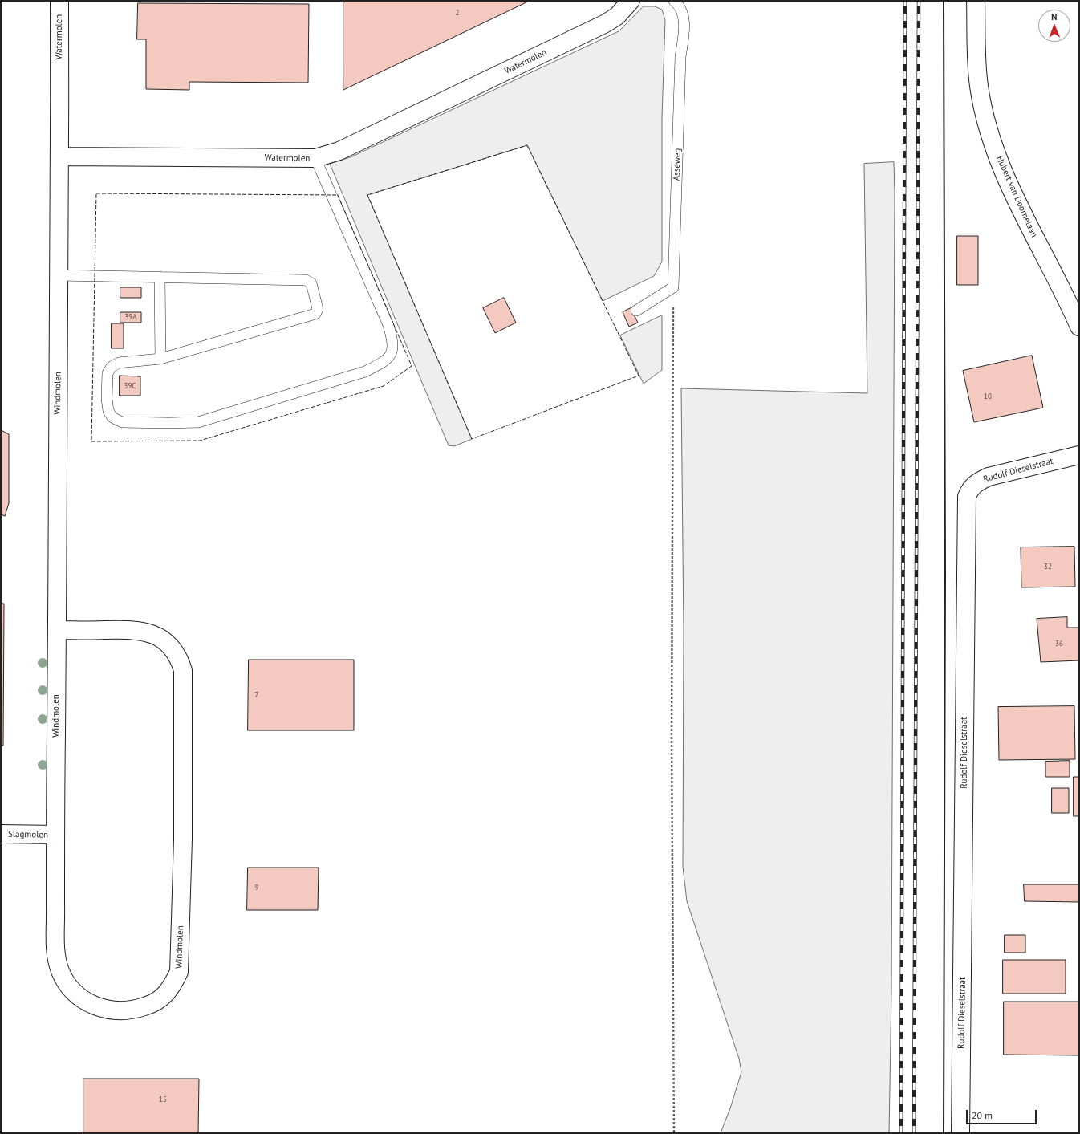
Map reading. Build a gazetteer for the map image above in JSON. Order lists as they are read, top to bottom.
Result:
{
  "streets": {
    "street": [
      "Watermolen",
      "Hubert van Doornelaan",
      "Windmolen",
      "Rudolf Dieselstraat",
      "Slagmolen"
    ],
    "lane": ["Asseweg"]
  },
  "crossings": [
    ["Watermolen", "Windmolen"],
    ["Windmolen", "Slagmolen"]
  ],
  "house_numbers": [
    "2",
    "39A",
    "39C",
    "10",
    "32",
    "36",
    "7",
    "9",
    "15"
  ],
  "scale_bar": "20 m",
  "north": "top"
}
